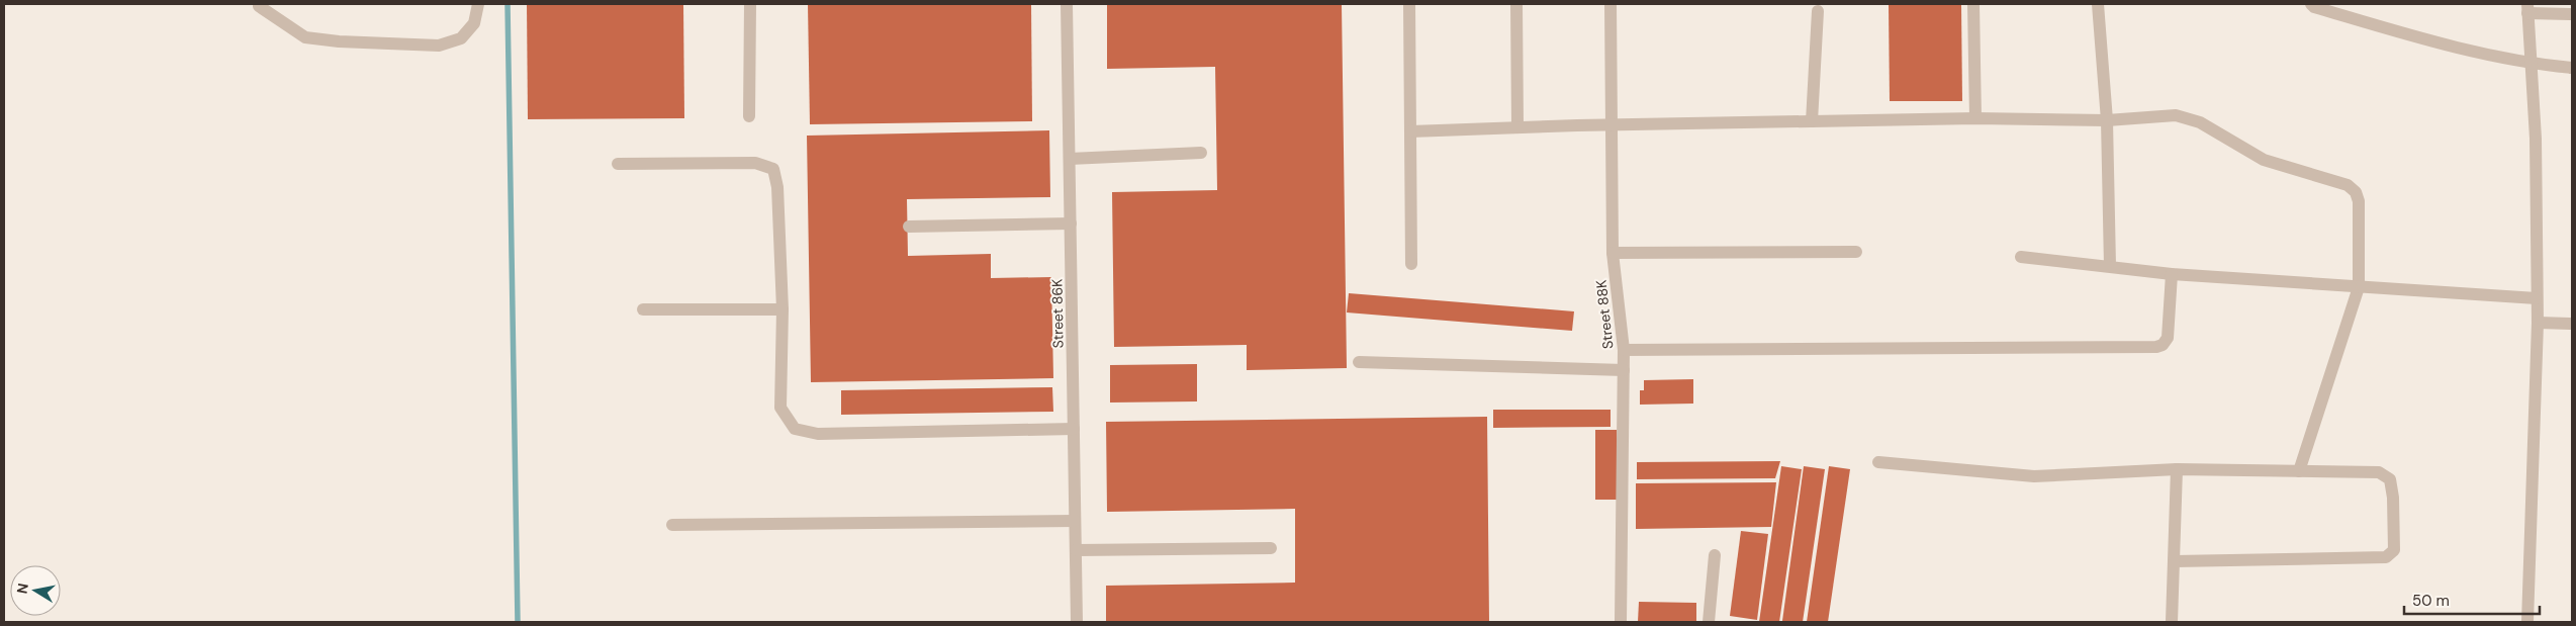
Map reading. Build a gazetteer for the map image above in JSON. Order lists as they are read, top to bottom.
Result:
{
  "streets": {
    "street": ["Street 86K", "Street 88K"]
  },
  "scale_bar": "50 m",
  "north": "left"
}
